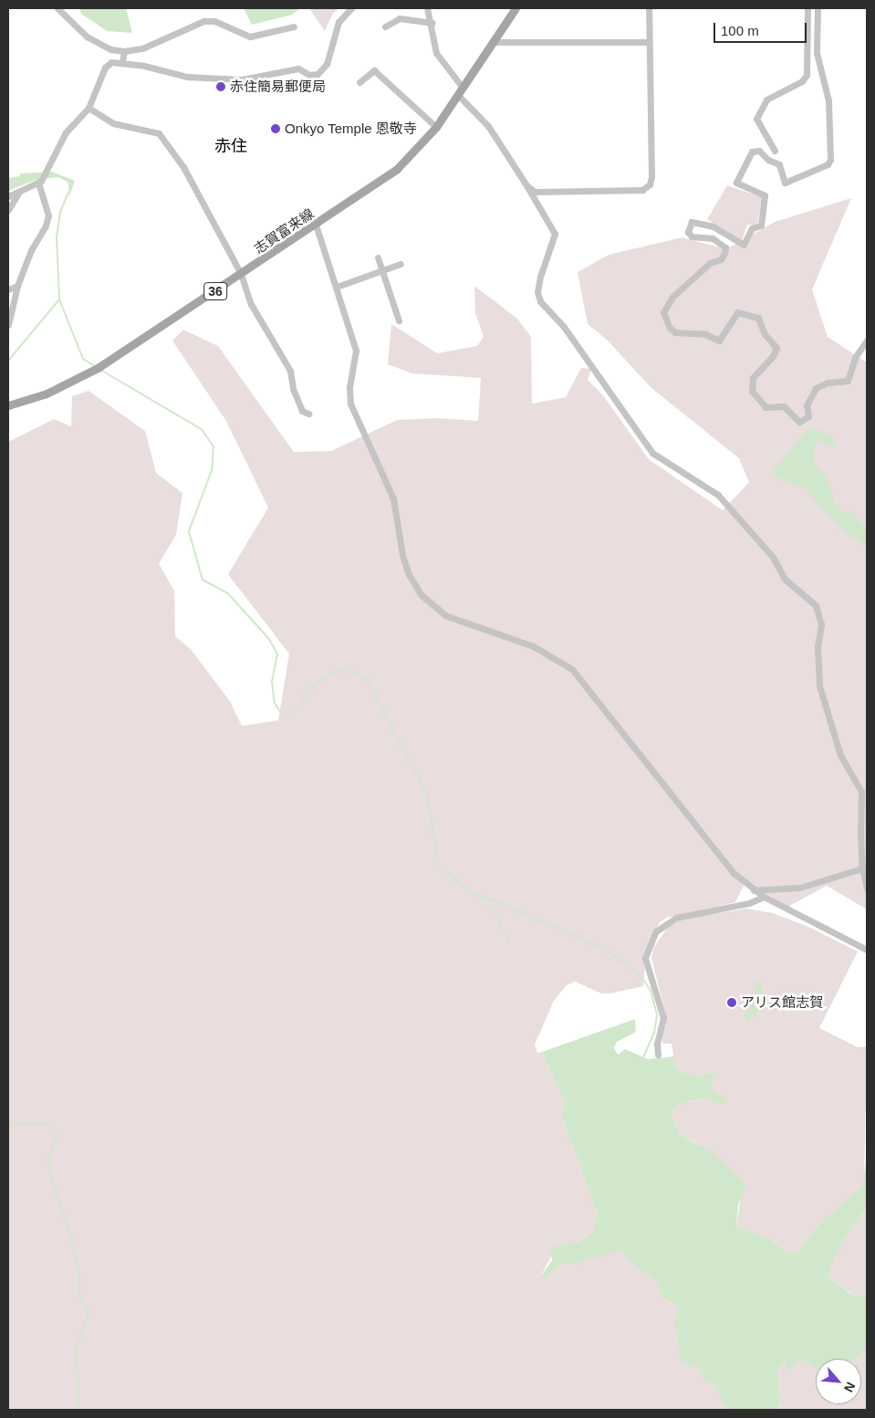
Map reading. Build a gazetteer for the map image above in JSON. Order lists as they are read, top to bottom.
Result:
{
  "streets": {
    "main road": ["志賀富来線", "36"]
  },
  "districts": ["赤住"],
  "places": ["赤住簡易郵便局", "Onkyo Temple 恩敬寺", "アリス館志賀"],
  "scale_bar": "100 m",
  "north": "bottom right"
}
